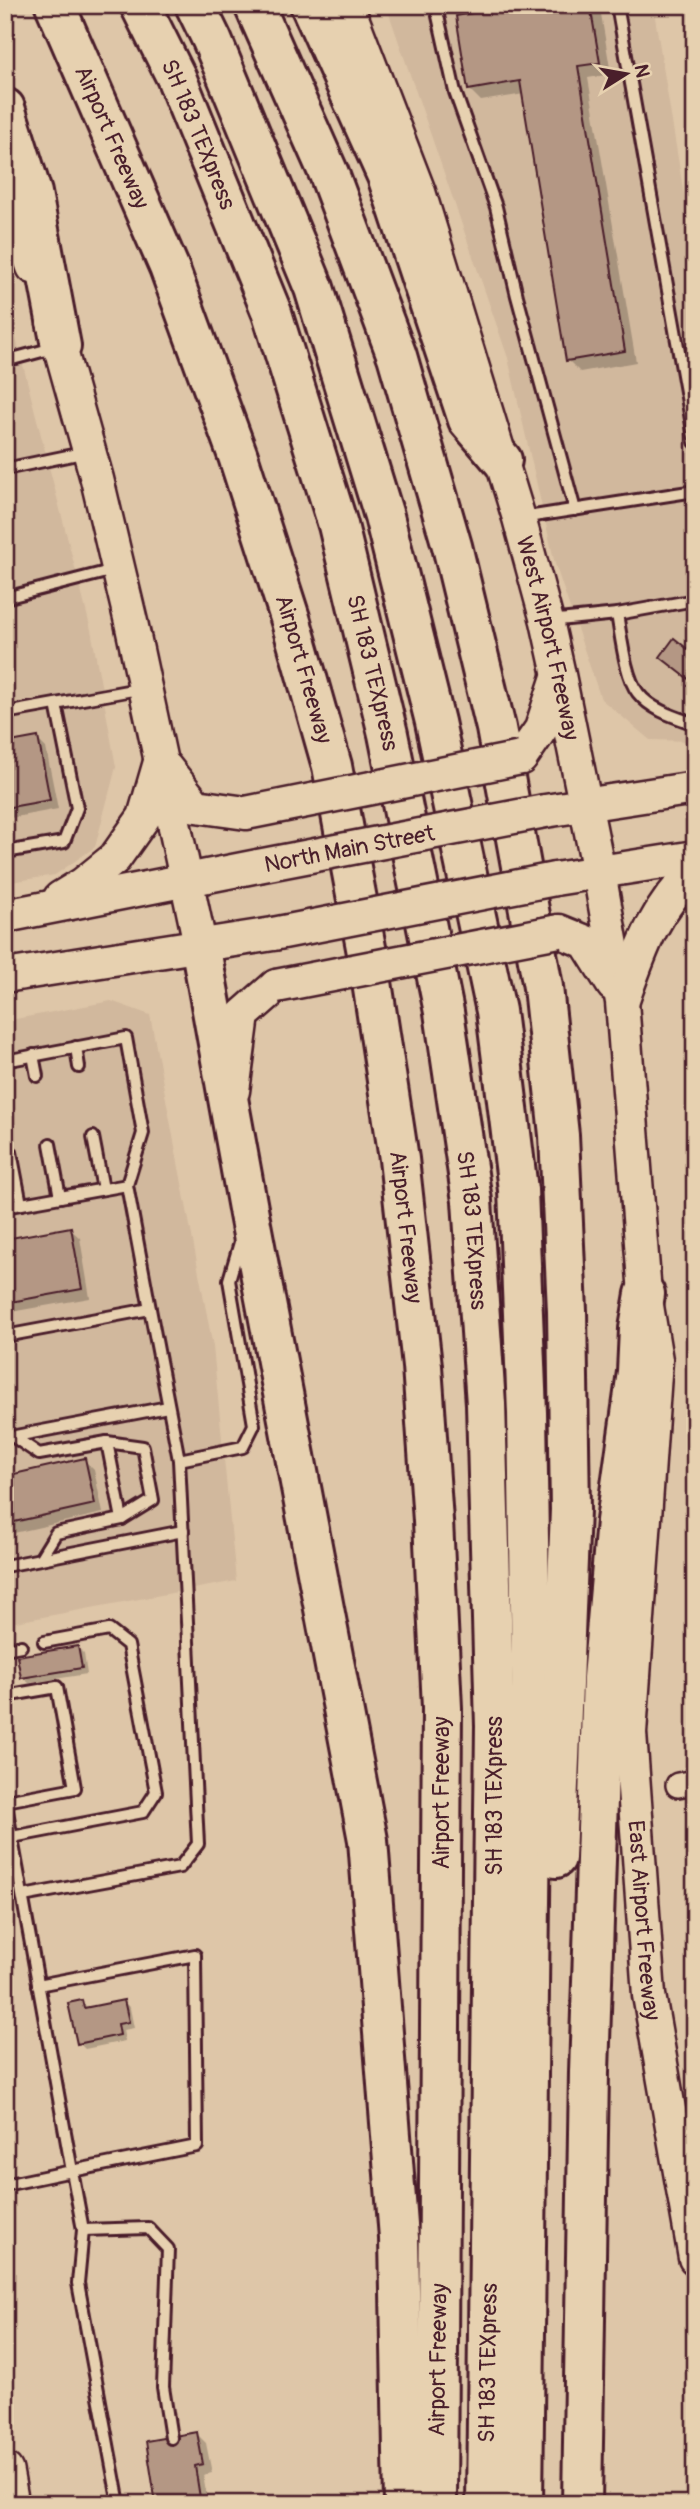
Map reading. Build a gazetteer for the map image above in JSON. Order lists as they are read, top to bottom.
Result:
{
  "streets": {
    "highway": ["SH 183 TEXpress", "Airport Freeway"],
    "main road": ["West Airport Freeway", "North Main Street", "East Airport Freeway"]
  },
  "crossings": [
    ["West Airport Freeway", "North Main Street"],
    ["West Airport Freeway", "East Airport Freeway"]
  ],
  "north": "right"
}
